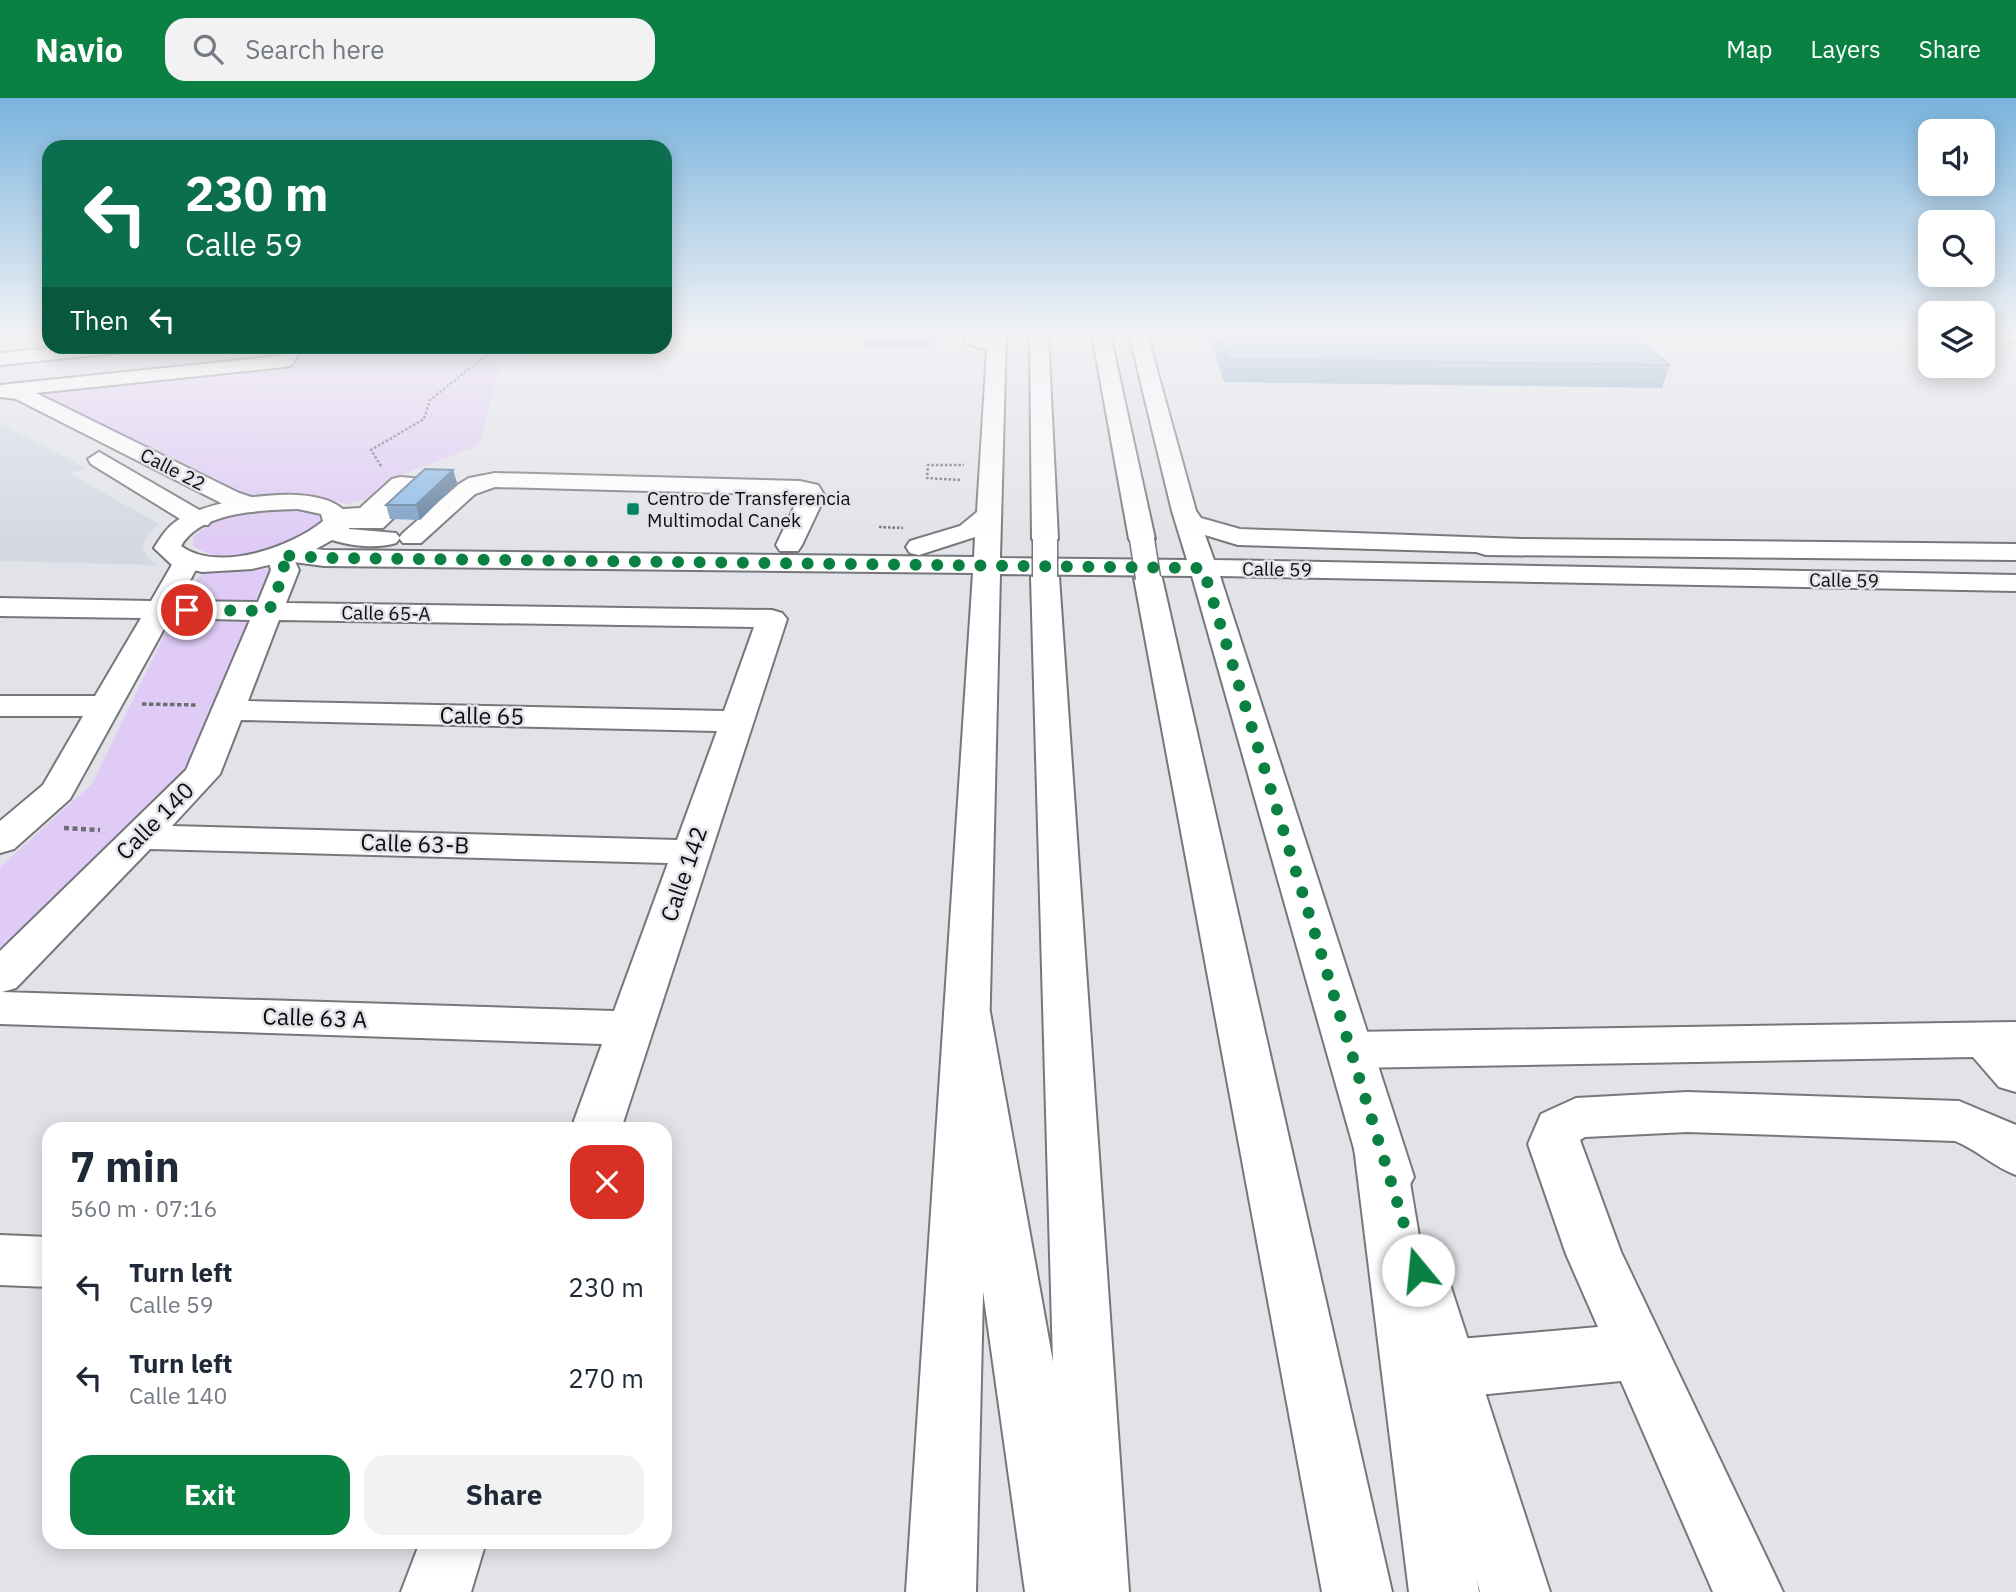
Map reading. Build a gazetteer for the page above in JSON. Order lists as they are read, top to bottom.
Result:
{
  "streets": {
    "main road": [
      "Calle 22",
      "Calle 59",
      "Calle 65-A",
      "Calle 65",
      "Calle 140",
      "Calle 63-B",
      "Calle 142",
      "Calle 63 A"
    ]
  },
  "crossings": [
    ["Calle 59", "Calle 140"],
    ["Calle 65-A", "Calle 140"],
    ["Calle 65-A", "Calle 142"],
    ["Calle 65", "Calle 140"],
    ["Calle 65", "Calle 142"],
    ["Calle 140", "Calle 63-B"],
    ["Calle 63-B", "Calle 142"],
    ["Calle 142", "Calle 63 A"]
  ],
  "places": {
    "transit": ["Centro de Transferencia Multimodal Canek"]
  },
  "page": {
    "header": "Navio",
    "search": "Search here",
    "nav": ["Map", "Layers", "Share"],
    "turn": ["230 m", "Calle 59"],
    "then": "Then",
    "heading": ["7 min", "560 m · 07:16"],
    "list": [
      {
        "name": "Turn left",
        "note": "Calle 59",
        "value": "230 m"
      },
      {
        "name": "Turn left",
        "note": "Calle 140",
        "value": "270 m"
      }
    ],
    "buttons": ["Exit", "Share"]
  }
}
